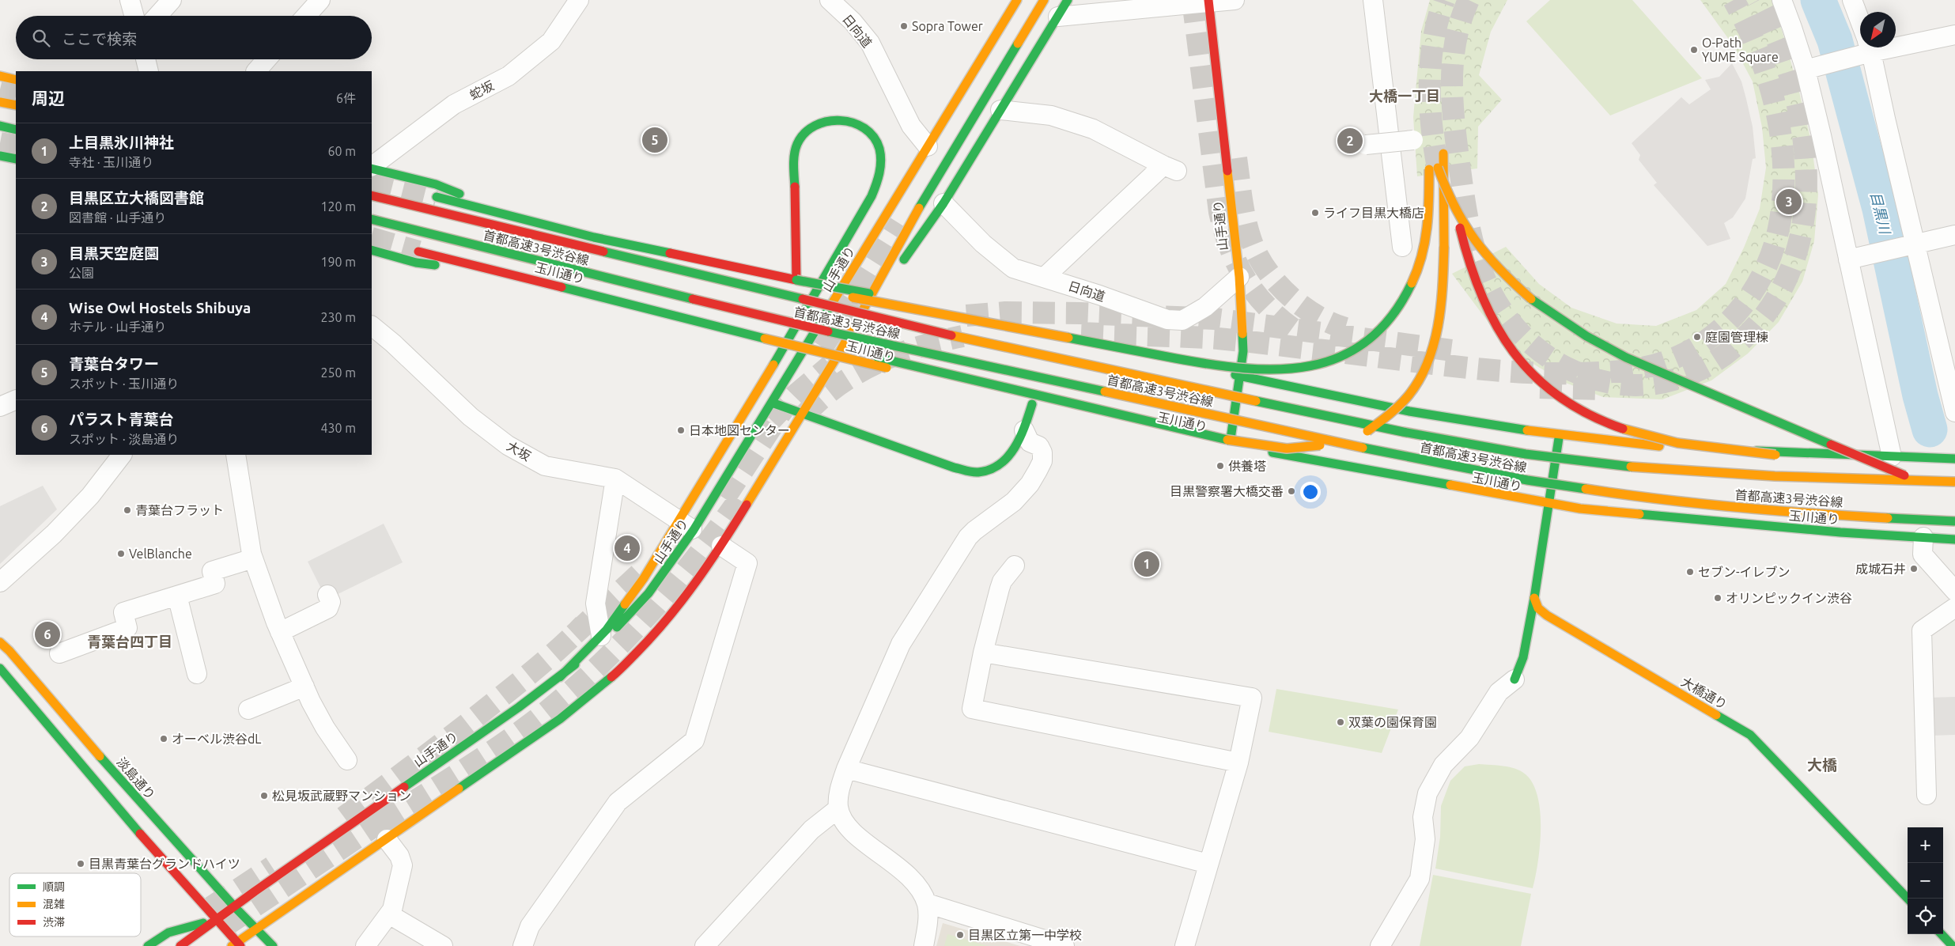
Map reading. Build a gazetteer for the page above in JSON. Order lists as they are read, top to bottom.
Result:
{
  "streets": {
    "main road": [
      "山手通り",
      "首都高速3号渋谷線",
      "玉川通り",
      "大橋通り",
      "淡島通り"
    ],
    "street": ["日向道", "蛇坂", "大坂"]
  },
  "crossings": [
    ["日向道", "山手通り"],
    ["山手通り", "玉川通り"],
    ["山手通り", "大坂"],
    ["山手通り", "淡島通り"]
  ],
  "districts": ["大橋一丁目", "青葉台四丁目", "大橋"],
  "water": ["目黒川"],
  "places": [
    "Sopra Tower",
    "O-Path YUME Square",
    "ライフ目黒大橋店",
    "庭園管理棟",
    "日本地図センター",
    "供養塔",
    "目黒警察署大橋交番",
    "青葉台フラット",
    "VelBlanche",
    "成城石井",
    "セブン-イレブン",
    "オリンピックイン渋谷",
    "双葉の園保育園",
    "オーベル渋谷dL",
    "松見坂武蔵野マンション",
    "目黒青葉台グランドハイツ",
    "目黒区立第一中学校"
  ],
  "legend": ["順調", "混雑", "渋滞"],
  "north": "bottom left",
  "page": {
    "search": "ここで検索",
    "heading": ["周辺", "6件"],
    "list": [
      {
        "mark": "1",
        "name": "上目黒氷川神社",
        "note": "寺社 · 玉川通り",
        "value": "60 m"
      },
      {
        "mark": "2",
        "name": "目黒区立大橋図書館",
        "note": "図書館 · 山手通り",
        "value": "120 m"
      },
      {
        "mark": "3",
        "name": "目黒天空庭園",
        "note": "公園",
        "value": "190 m"
      },
      {
        "mark": "4",
        "name": "Wise Owl Hostels Shibuya",
        "note": "ホテル · 山手通り",
        "value": "230 m"
      },
      {
        "mark": "5",
        "name": "青葉台タワー",
        "note": "スポット · 玉川通り",
        "value": "250 m"
      },
      {
        "mark": "6",
        "name": "パラスト青葉台",
        "note": "スポット · 淡島通り",
        "value": "430 m"
      }
    ],
    "pins": [
      "5",
      "2",
      "3",
      "4",
      "1",
      "6"
    ],
    "map_buttons": ["+", "−"]
  }
}
